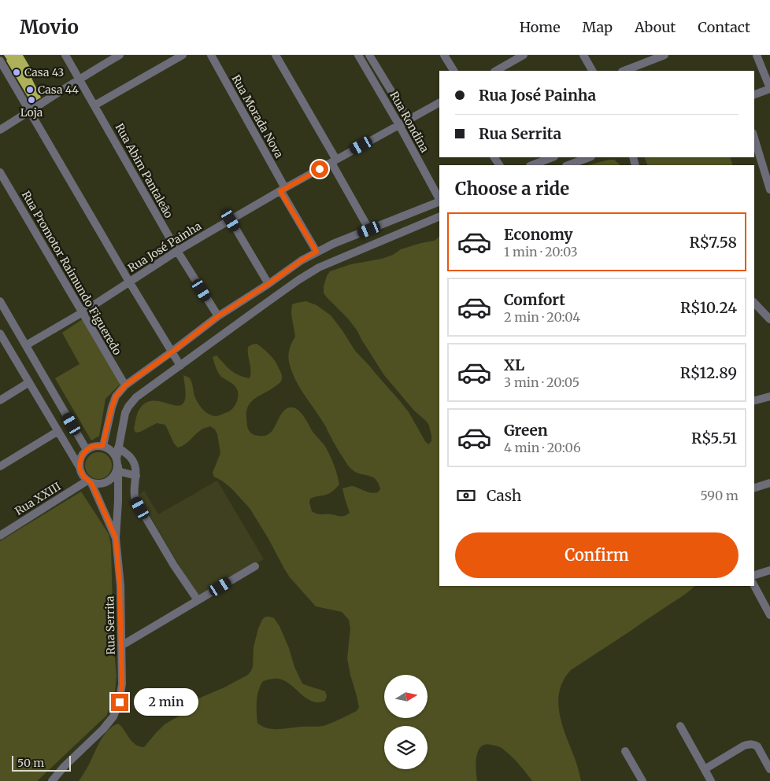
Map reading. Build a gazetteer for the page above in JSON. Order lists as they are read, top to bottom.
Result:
{
  "streets": {
    "street": [
      "Rua Morada Nova",
      "Rua Rondina",
      "Rua Abim Pantaleão",
      "Rua José Painha",
      "Rua Promotor Raimundo Figueredo",
      "Rua XXIII",
      "Rua Serrita"
    ]
  },
  "crossings": [
    ["Rua Morada Nova", "Rua José Painha"],
    ["Rua Rondina", "Rua José Painha"],
    ["Rua Abim Pantaleão", "Rua José Painha"],
    ["Rua José Painha", "Rua Promotor Raimundo Figueredo"],
    ["Rua XXIII", "Rua Serrita"]
  ],
  "places": ["Casa 43", "Casa 44", "Loja"],
  "scale_bar": "50 m",
  "north": "right",
  "page": {
    "header": "Movio",
    "nav": [
      "Home",
      "Map",
      "About",
      "Contact"
    ],
    "banner": ["Rua José Painha", "Rua Serrita"],
    "heading": "Choose a ride",
    "list": [
      {
        "name": "Economy",
        "note": "1 min · 20:03",
        "value": "R$7.58"
      },
      {
        "name": "Comfort",
        "note": "2 min · 20:04",
        "value": "R$10.24"
      },
      {
        "name": "XL",
        "note": "3 min · 20:05",
        "value": "R$12.89"
      },
      {
        "name": "Green",
        "note": "4 min · 20:06",
        "value": "R$5.51"
      }
    ],
    "pay": ["Cash", "590 m"],
    "buttons": "Confirm",
    "bubble": "2 min",
    "scale": "50 m"
  }
}
